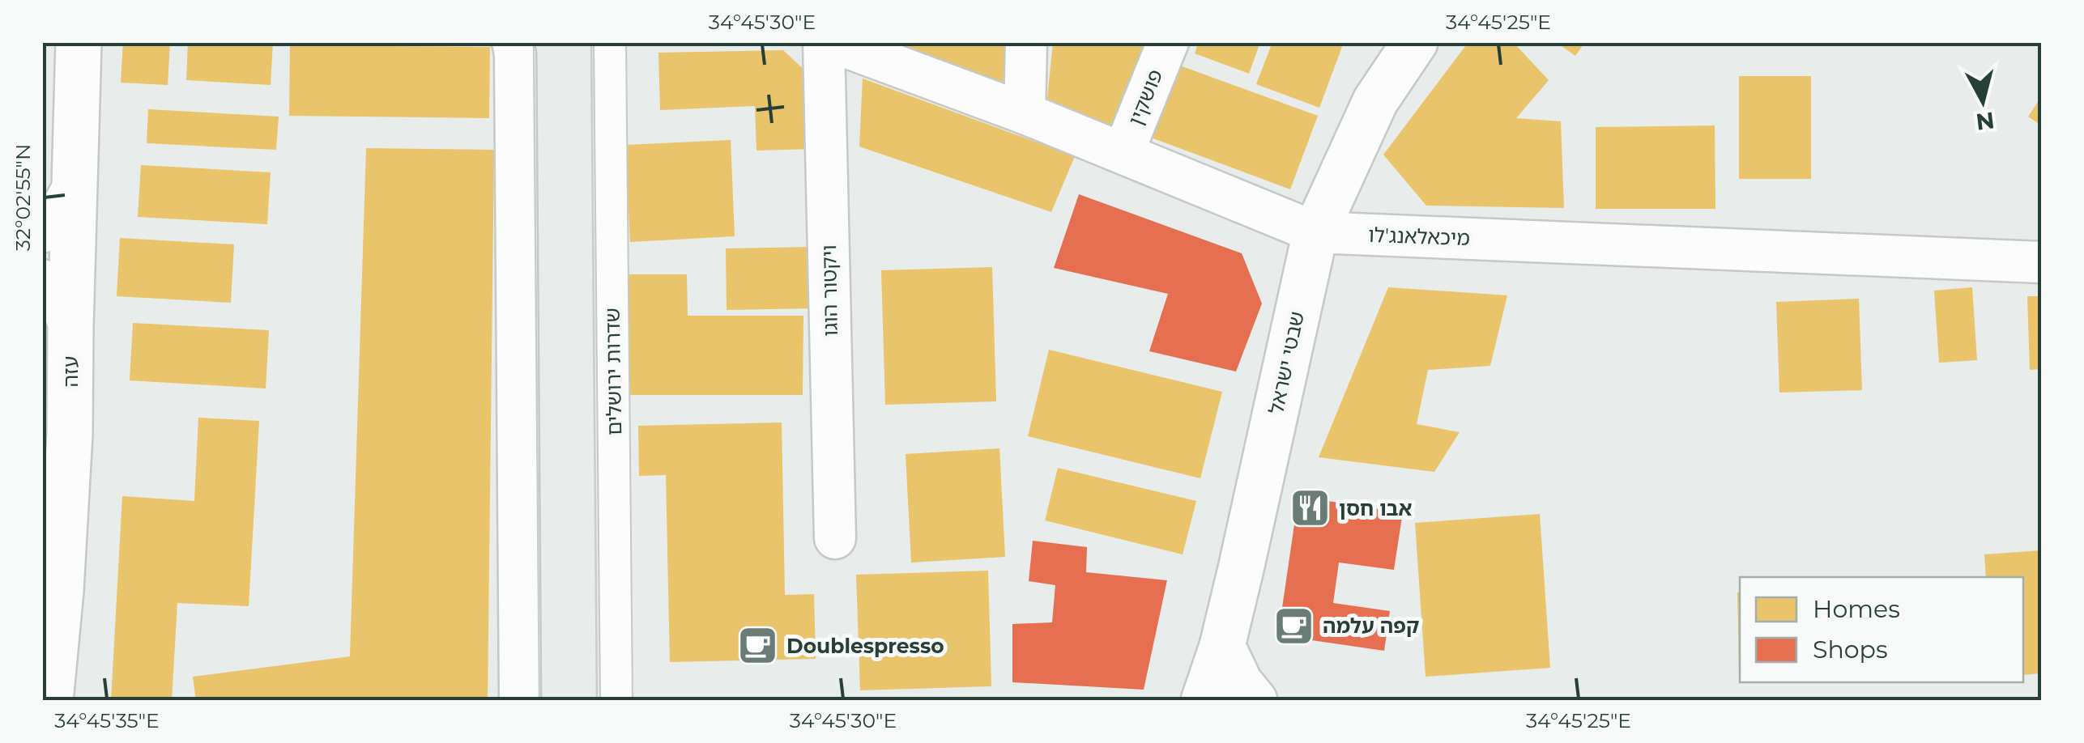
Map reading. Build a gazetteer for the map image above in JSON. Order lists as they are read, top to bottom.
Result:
{
  "streets": {
    "street": [
      "פושקין",
      "מיכאלאנג'לו",
      "ויקטור הוגו",
      "שבטי ישראל",
      "עזה",
      "שדרות ירושלים"
    ]
  },
  "crossings": [
    ["פושקין", "מיכאלאנג'לו"],
    ["מיכאלאנג'לו", "שבטי ישראל"]
  ],
  "places": {
    "restaurant": ["אבו חסן"],
    "cafe": ["קפה עלמה", "Doublespresso"]
  },
  "legend": ["Homes", "Shops"],
  "north": "bottom",
  "coordinates": [
    "34°45'30\"E",
    "34°45'25\"E",
    "32°02'55\"N",
    "34°45'35\"E"
  ]
}
